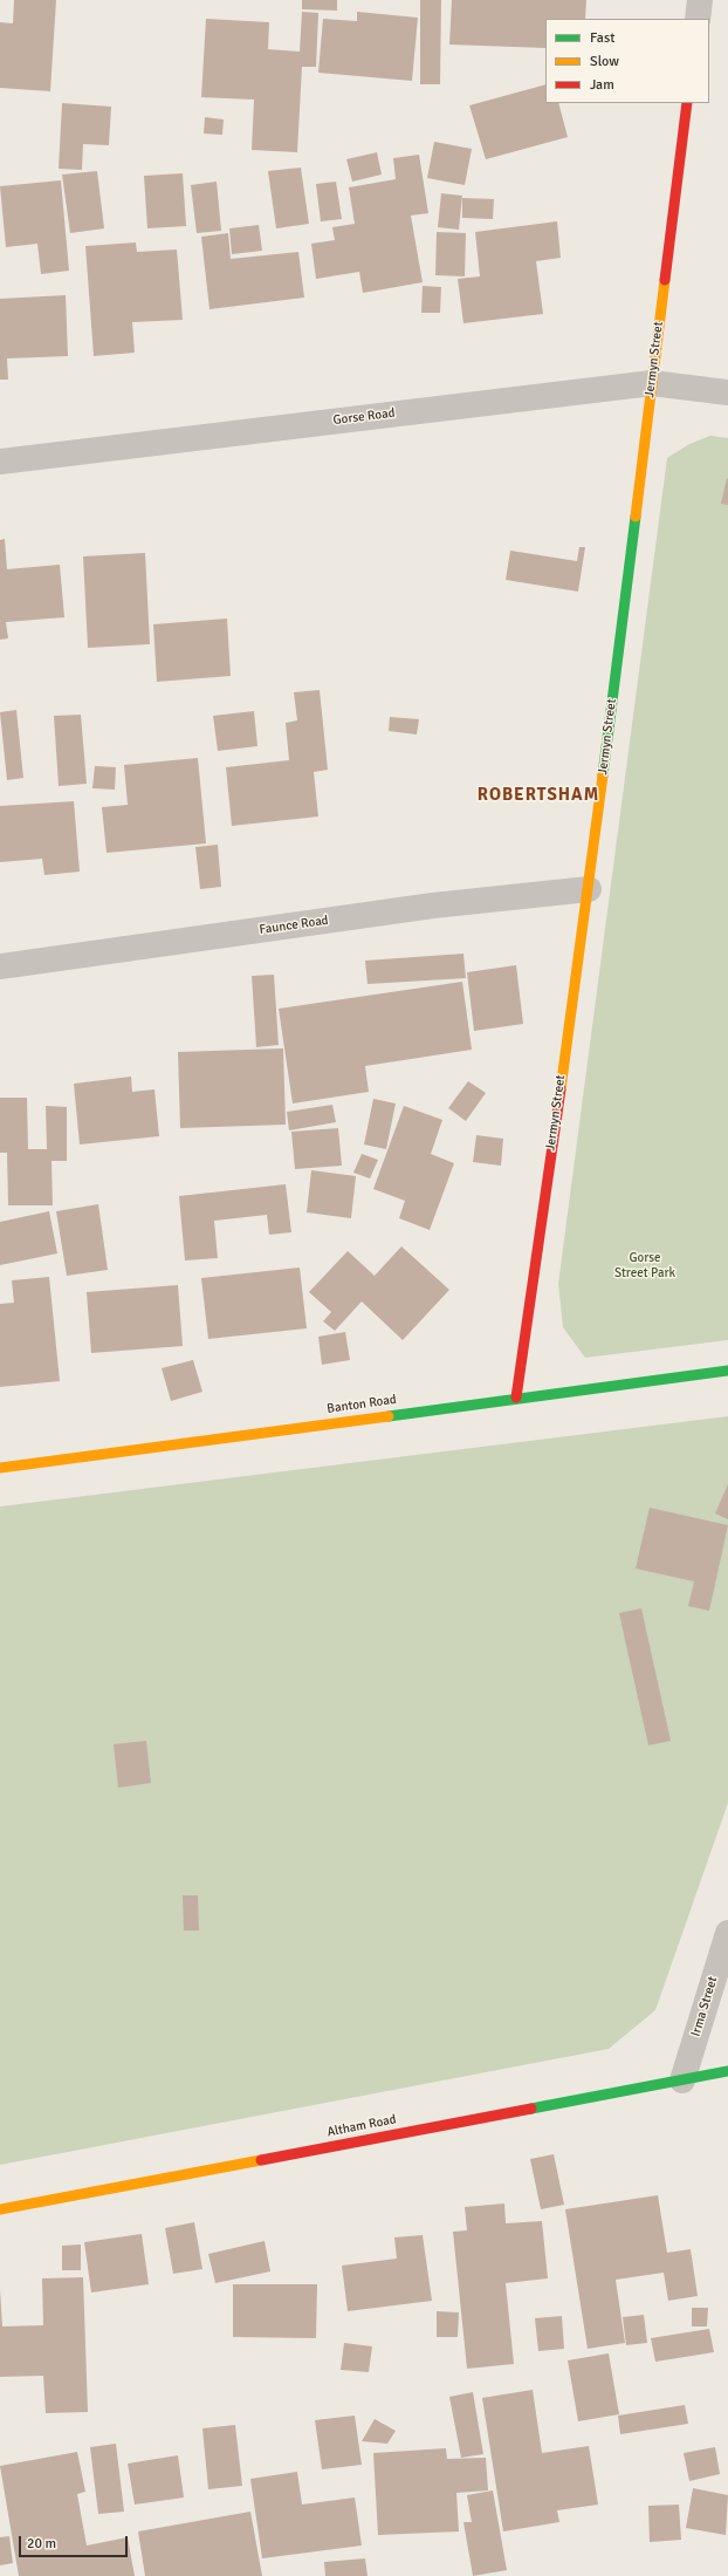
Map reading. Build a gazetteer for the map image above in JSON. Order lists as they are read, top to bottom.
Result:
{
  "streets": {
    "street": [
      "Jermyn Street",
      "Gorse Road",
      "Faunce Road",
      "Banton Road",
      "Irma Street",
      "Altham Road"
    ]
  },
  "crossings": [
    ["Jermyn Street", "Gorse Road"],
    ["Jermyn Street", "Faunce Road"],
    ["Jermyn Street", "Banton Road"],
    ["Irma Street", "Altham Road"]
  ],
  "districts": ["ROBERTSHAM"],
  "parks": ["Gorse Street Park"],
  "legend": ["Fast", "Slow", "Jam"],
  "scale_bar": "20 m"
}
